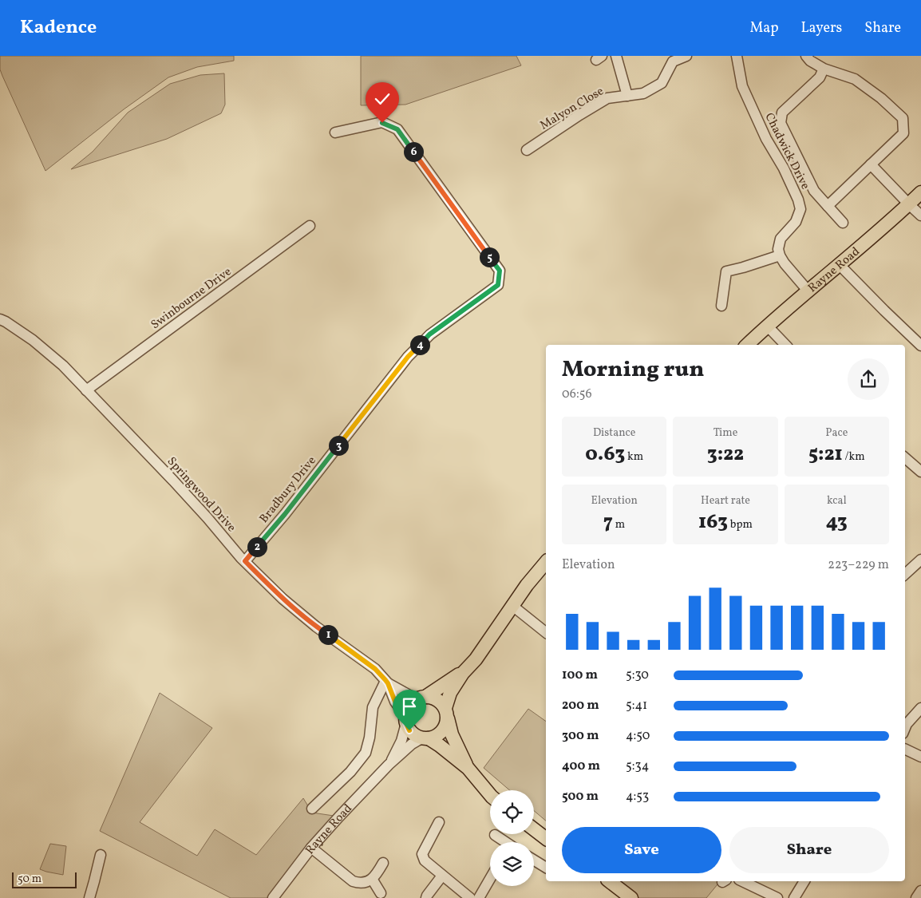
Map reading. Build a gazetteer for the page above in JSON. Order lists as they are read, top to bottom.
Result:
{
  "streets": {
    "main road": ["Rayne Road"],
    "street": [
      "Malyon Close",
      "Chadwick Drive",
      "Swinbourne Drive",
      "Bradbury Drive",
      "Springwood Drive"
    ]
  },
  "crossings": [
    ["Rayne Road", "Springwood Drive"],
    ["Swinbourne Drive", "Springwood Drive"],
    ["Bradbury Drive", "Springwood Drive"]
  ],
  "scale_bar": "50 m",
  "page": {
    "header": "Kadence",
    "nav": ["Map", "Layers", "Share"],
    "pins": [
      "6",
      "5",
      "4",
      "3",
      "2",
      "1"
    ],
    "heading": ["Morning run", "06:56"],
    "stats": [
      ["Distance", "0.63 km"],
      ["Time", "3:22"],
      ["Pace", "5:21 /km"],
      ["Elevation", "7 m"],
      ["Heart rate", "163 bpm"],
      ["kcal", "43"]
    ],
    "chart": ["Elevation", "223–229 m"],
    "list": [
      {
        "name": "100 m",
        "note": "5:30"
      },
      {
        "name": "200 m",
        "note": "5:41"
      },
      {
        "name": "300 m",
        "note": "4:50"
      },
      {
        "name": "400 m",
        "note": "5:34"
      },
      {
        "name": "500 m",
        "note": "4:53"
      }
    ],
    "buttons": ["Save", "Share"],
    "scale": "50 m"
  }
}
